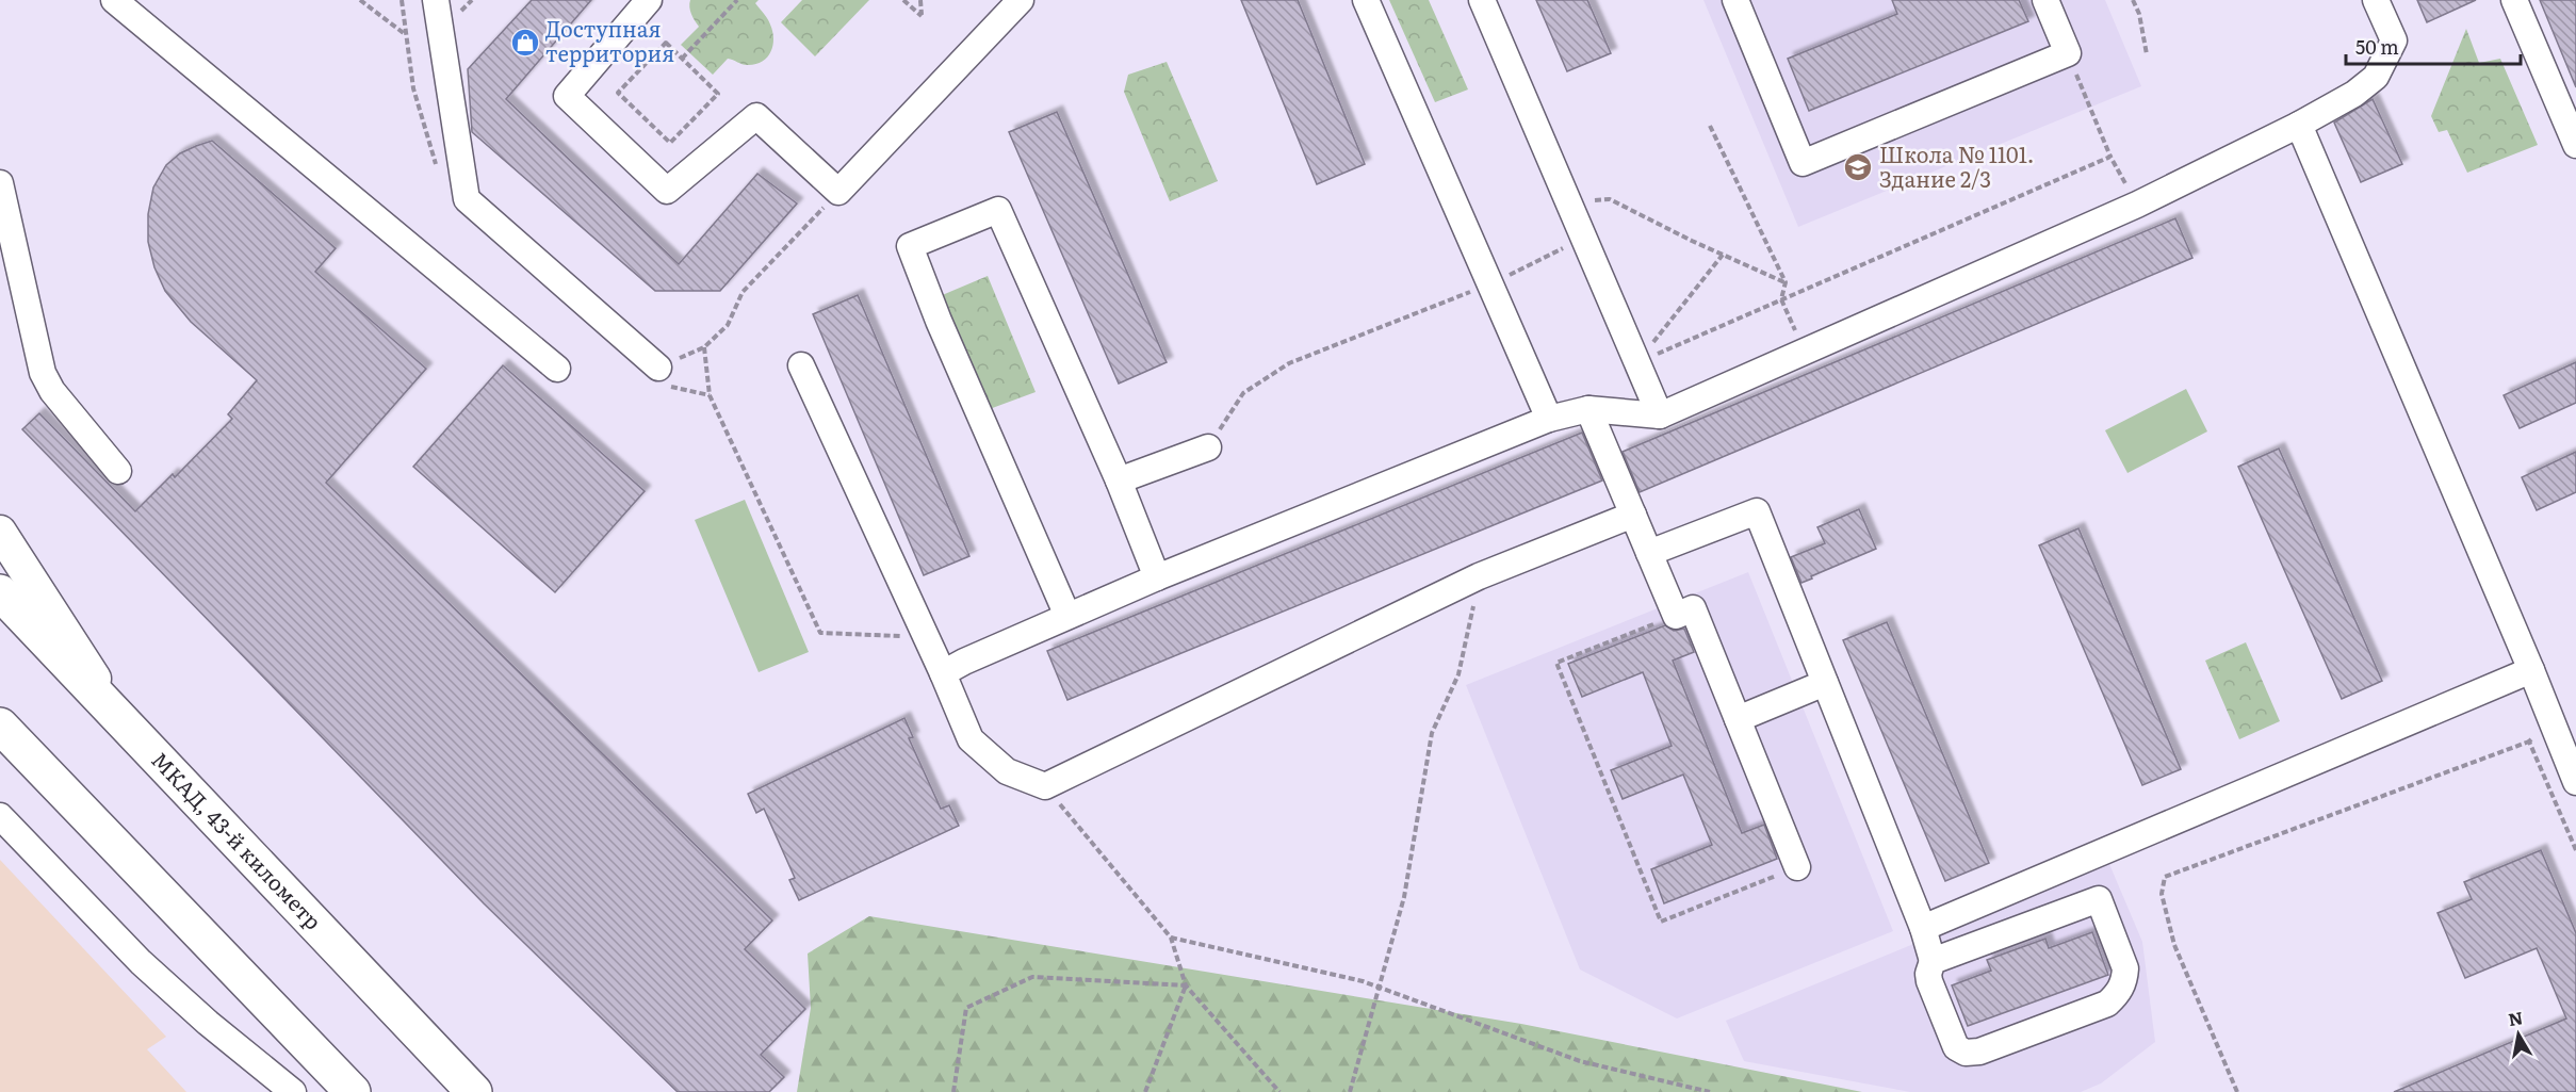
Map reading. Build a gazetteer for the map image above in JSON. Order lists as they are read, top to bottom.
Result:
{
  "streets": {
    "highway": ["МКАД, 43-й километр"]
  },
  "places": {
    "shop": ["Доступная территория"],
    "school or university": ["Школа № 1101. Здание 2/3"]
  },
  "scale_bar": "50 m",
  "north": "top"
}
